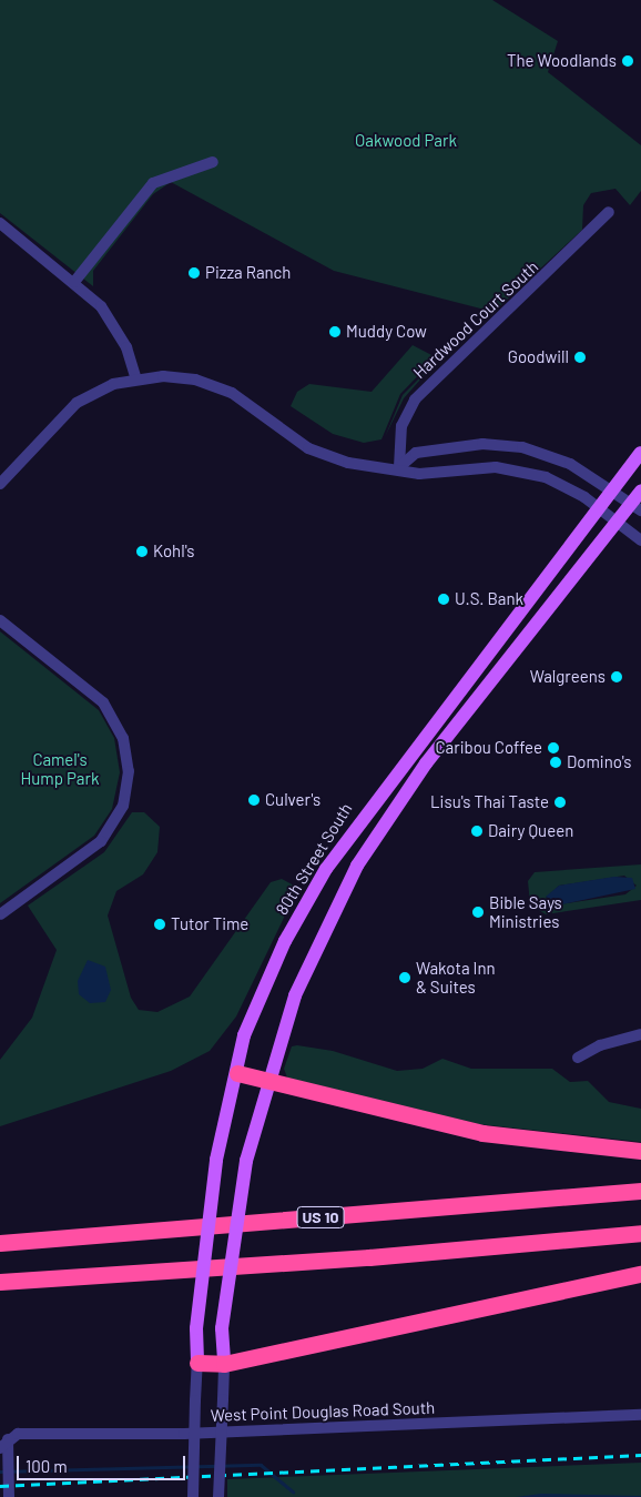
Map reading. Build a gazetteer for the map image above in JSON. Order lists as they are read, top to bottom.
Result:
{
  "streets": {
    "highway": ["US 10"],
    "main road": ["80th Street South"],
    "street": ["Hardwood Court South", "West Point Douglas Road South"]
  },
  "parks": ["Oakwood Park", "Camel's Hump Park"],
  "places": [
    "The Woodlands",
    "Pizza Ranch",
    "Muddy Cow",
    "Goodwill",
    "Kohl's",
    "U.S. Bank",
    "Walgreens",
    "Caribou Coffee",
    "Domino's",
    "Culver's",
    "Lisu's Thai Taste",
    "Dairy Queen",
    "Bible Says Ministries",
    "Tutor Time",
    "Wakota Inn & Suites"
  ],
  "scale_bar": "100 m"
}
